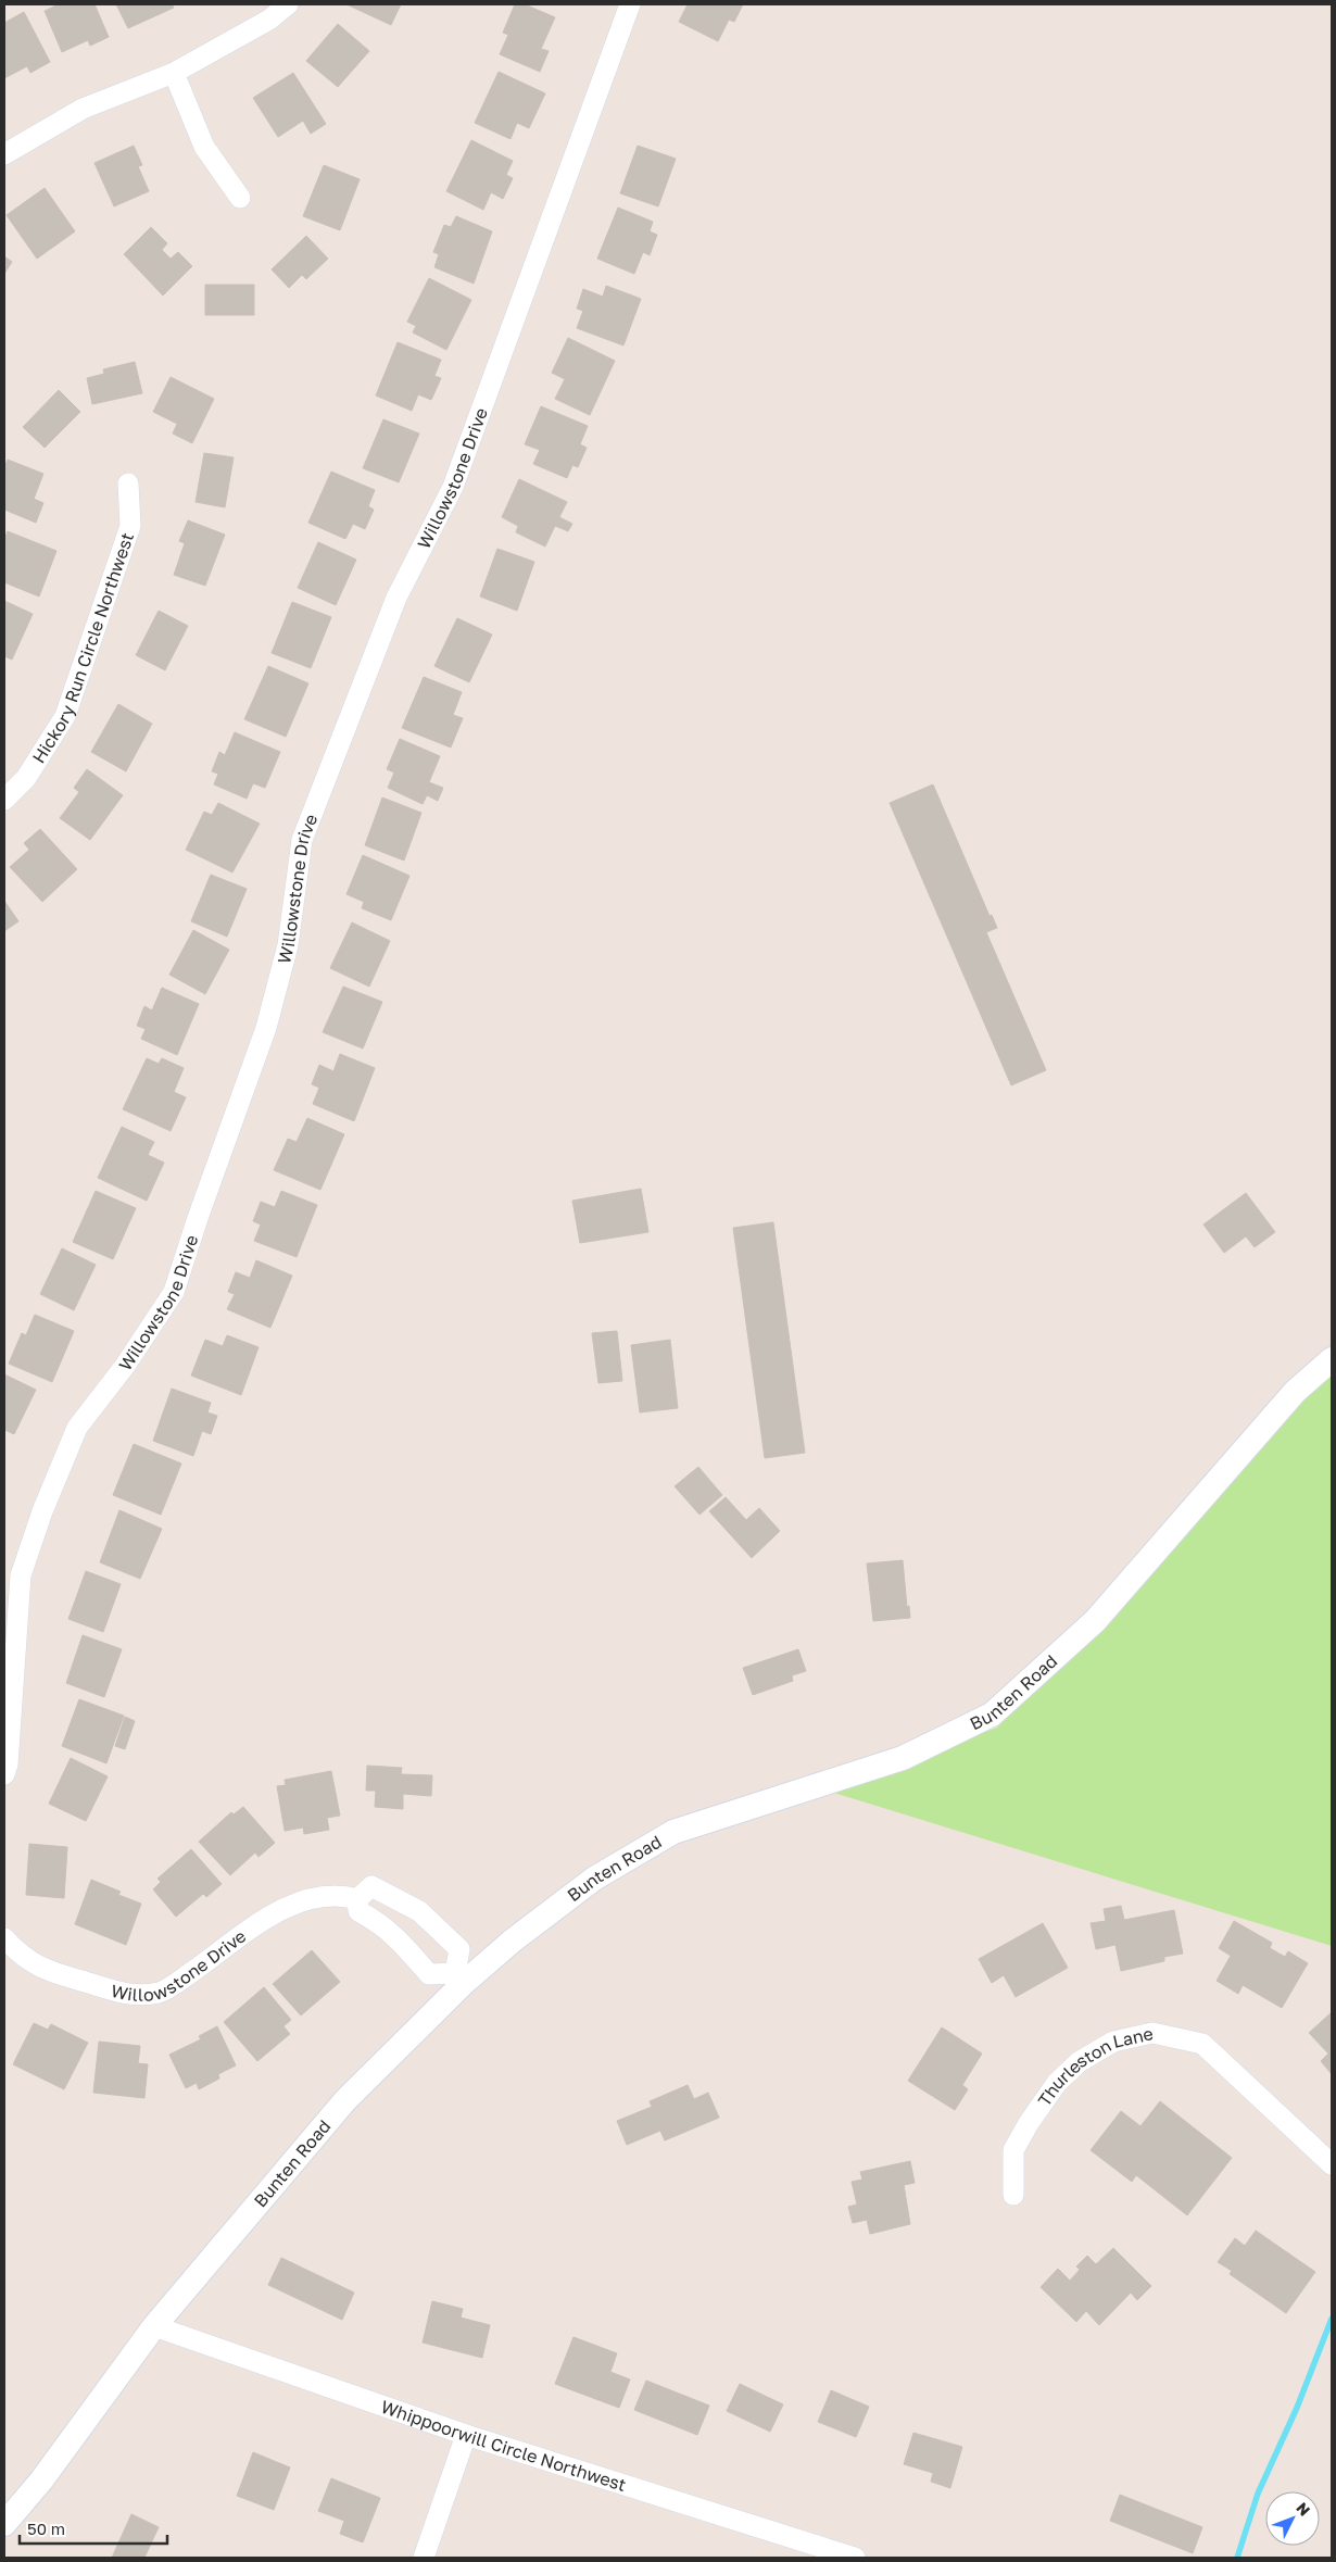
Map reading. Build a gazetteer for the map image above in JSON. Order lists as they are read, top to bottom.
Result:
{
  "streets": {
    "street": [
      "Willowstone Drive",
      "Hickory Run Circle Northwest",
      "Bunten Road",
      "Thurleston Lane",
      "Whippoorwill Circle Northwest"
    ]
  },
  "crossings": [
    ["Willowstone Drive", "Bunten Road"],
    ["Bunten Road", "Whippoorwill Circle Northwest"]
  ],
  "scale_bar": "50 m",
  "north": "top right"
}
